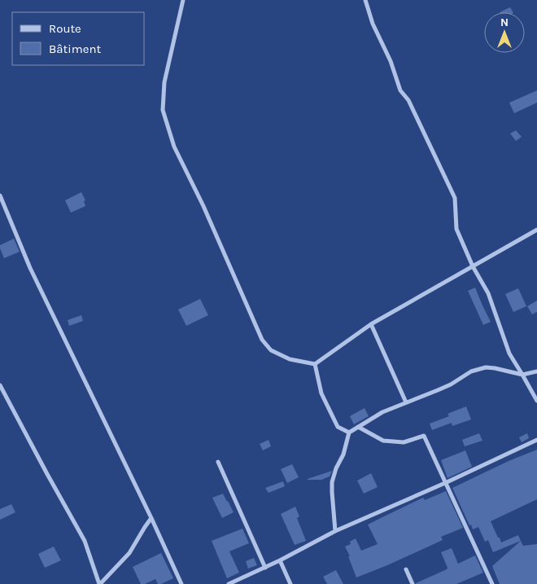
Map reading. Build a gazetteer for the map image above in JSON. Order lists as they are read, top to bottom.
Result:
{
  "legend": ["Route", "Bâtiment"],
  "north": "top"
}
